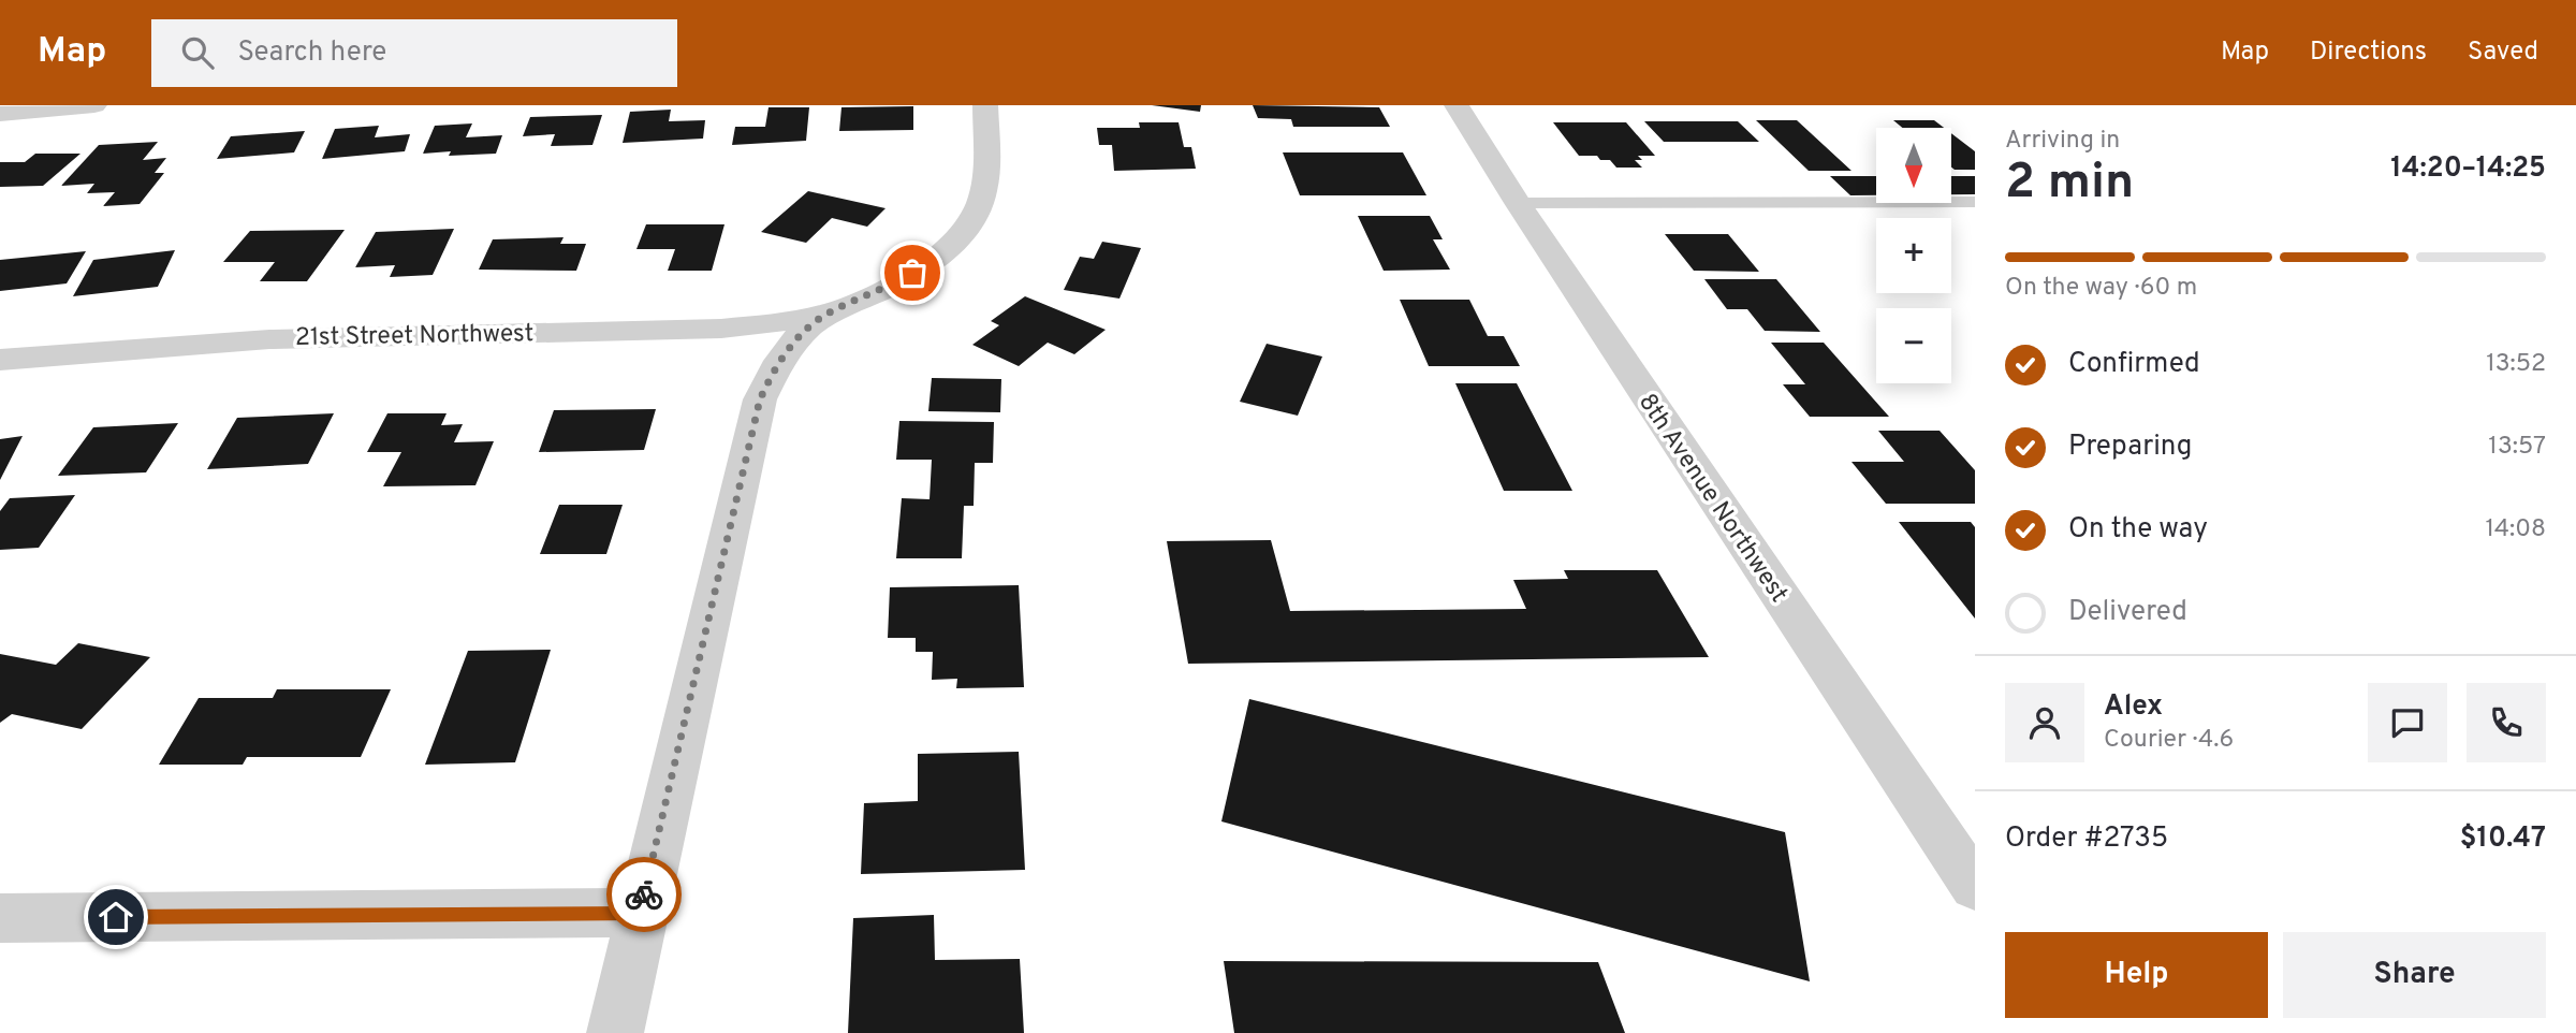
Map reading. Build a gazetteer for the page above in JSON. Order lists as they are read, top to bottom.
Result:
{
  "streets": {
    "street": ["21st Street Northwest", "8th Avenue Northwest"]
  },
  "north": "bottom",
  "page": {
    "header": "Map",
    "search": "Search here",
    "nav": ["Map", "Directions", "Saved"],
    "heading": ["2 min", "Arriving in", "14:20–14:25"],
    "panel": [
      "Alex",
      "Courier · 4.6",
      "Order #2735",
      "$10.47"
    ],
    "map_buttons": ["+", "−"],
    "bar": "On the way · 60 m",
    "list": [
      ["Confirmed", "13:52"],
      ["Preparing", "13:57"],
      ["On the way", "14:08"],
      "Delivered"
    ],
    "buttons": ["Help", "Share"]
  }
}
